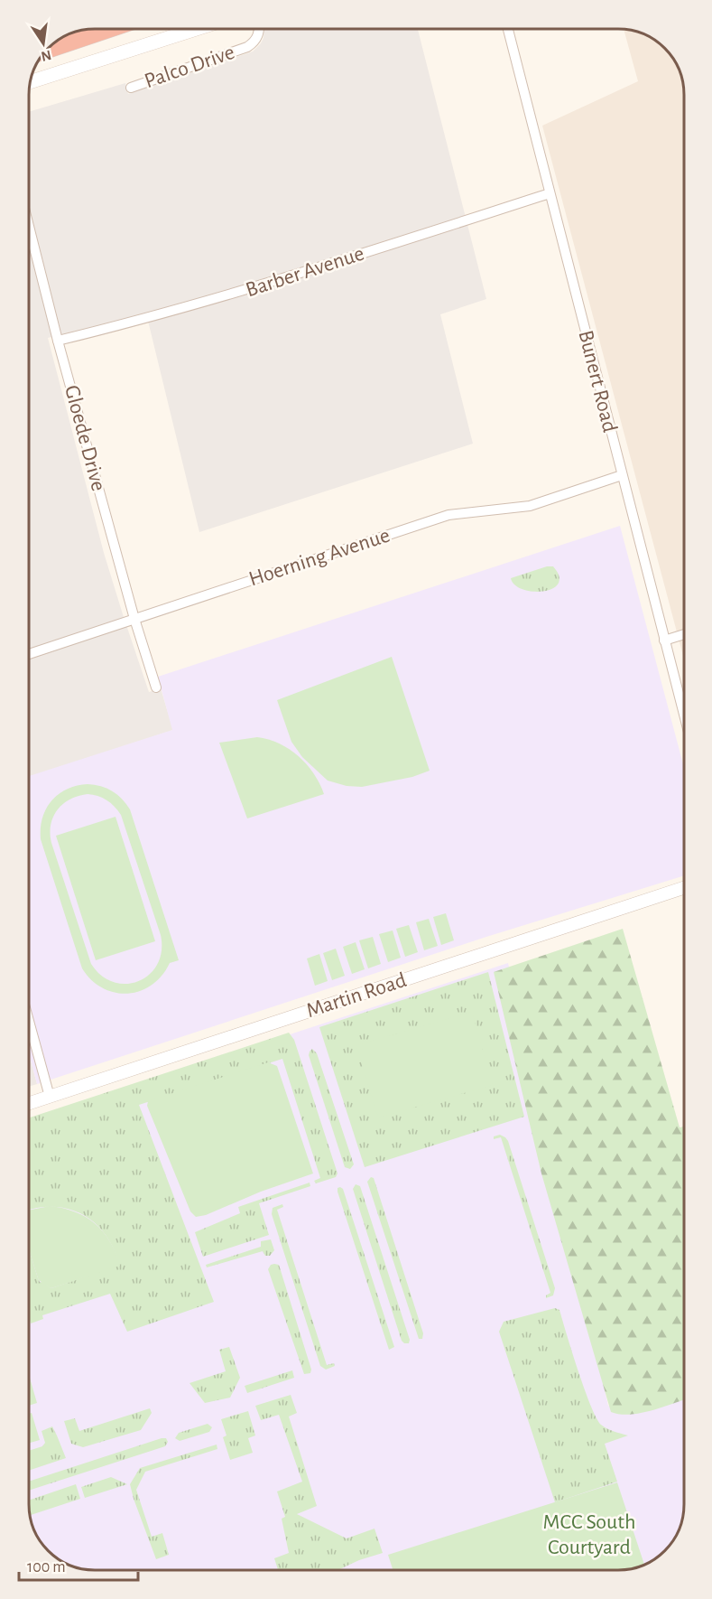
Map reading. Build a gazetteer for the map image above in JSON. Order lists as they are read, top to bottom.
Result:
{
  "streets": {
    "street": [
      "Palco Drive",
      "Barber Avenue",
      "Bunert Road",
      "Gloede Drive",
      "Hoerning Avenue",
      "Martin Road"
    ]
  },
  "crossings": [
    ["Barber Avenue", "Bunert Road"],
    ["Barber Avenue", "Gloede Drive"],
    ["Bunert Road", "Hoerning Avenue"],
    ["Gloede Drive", "Hoerning Avenue"]
  ],
  "parks": ["MCC South Courtyard"],
  "scale_bar": "100 m",
  "north": "bottom"
}
